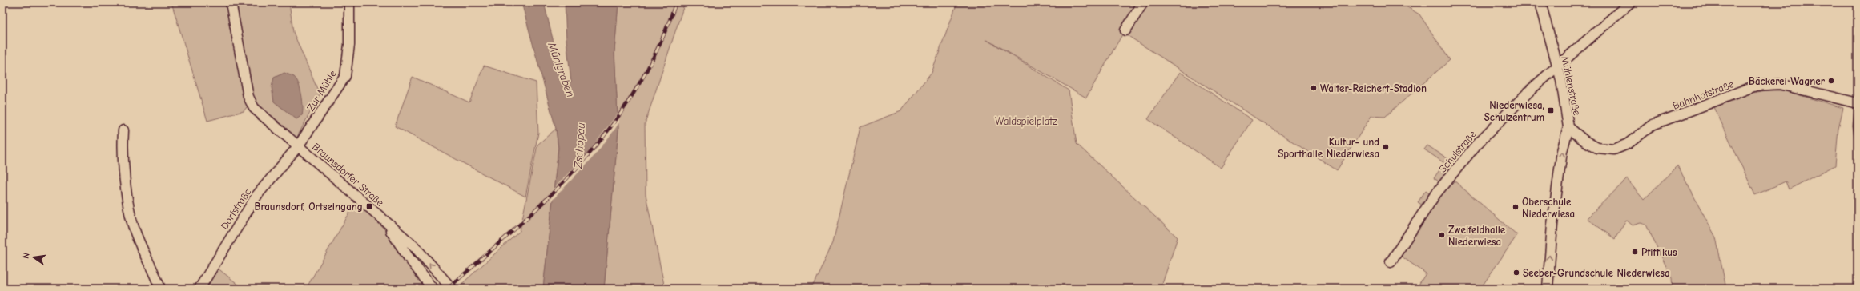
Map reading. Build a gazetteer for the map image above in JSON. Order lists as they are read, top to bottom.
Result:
{
  "streets": {
    "street": [
      "Mühlenstraße",
      "Zur Mühle",
      "Bahnhofstraße",
      "Schulstraße",
      "Braunsdorfer Straße",
      "Dorfstraße"
    ]
  },
  "crossings": [
    ["Mühlenstraße", "Bahnhofstraße"],
    ["Mühlenstraße", "Schulstraße"],
    ["Zur Mühle", "Braunsdorfer Straße"],
    ["Zur Mühle", "Dorfstraße"],
    ["Braunsdorfer Straße", "Dorfstraße"]
  ],
  "one_way": ["Mühlenstraße"],
  "water": ["Mühlgraben", "Zschopau"],
  "parks": ["Waldspielplatz"],
  "places": {
    "other": [
      "Bäckerei Wagner",
      "Walter-Reichert-Stadion",
      "Kultur- und Sporthalle Niederwiesa",
      "Oberschule Niederwiesa",
      "Zweifeldhalle Niederwiesa",
      "Pfiffikus",
      "Seeber-Grundschule Niederwiesa"
    ],
    "transit": ["Niederwiesa, Schulzentrum", "Braunsdorf, Ortseingang"]
  },
  "north": "left"
}
